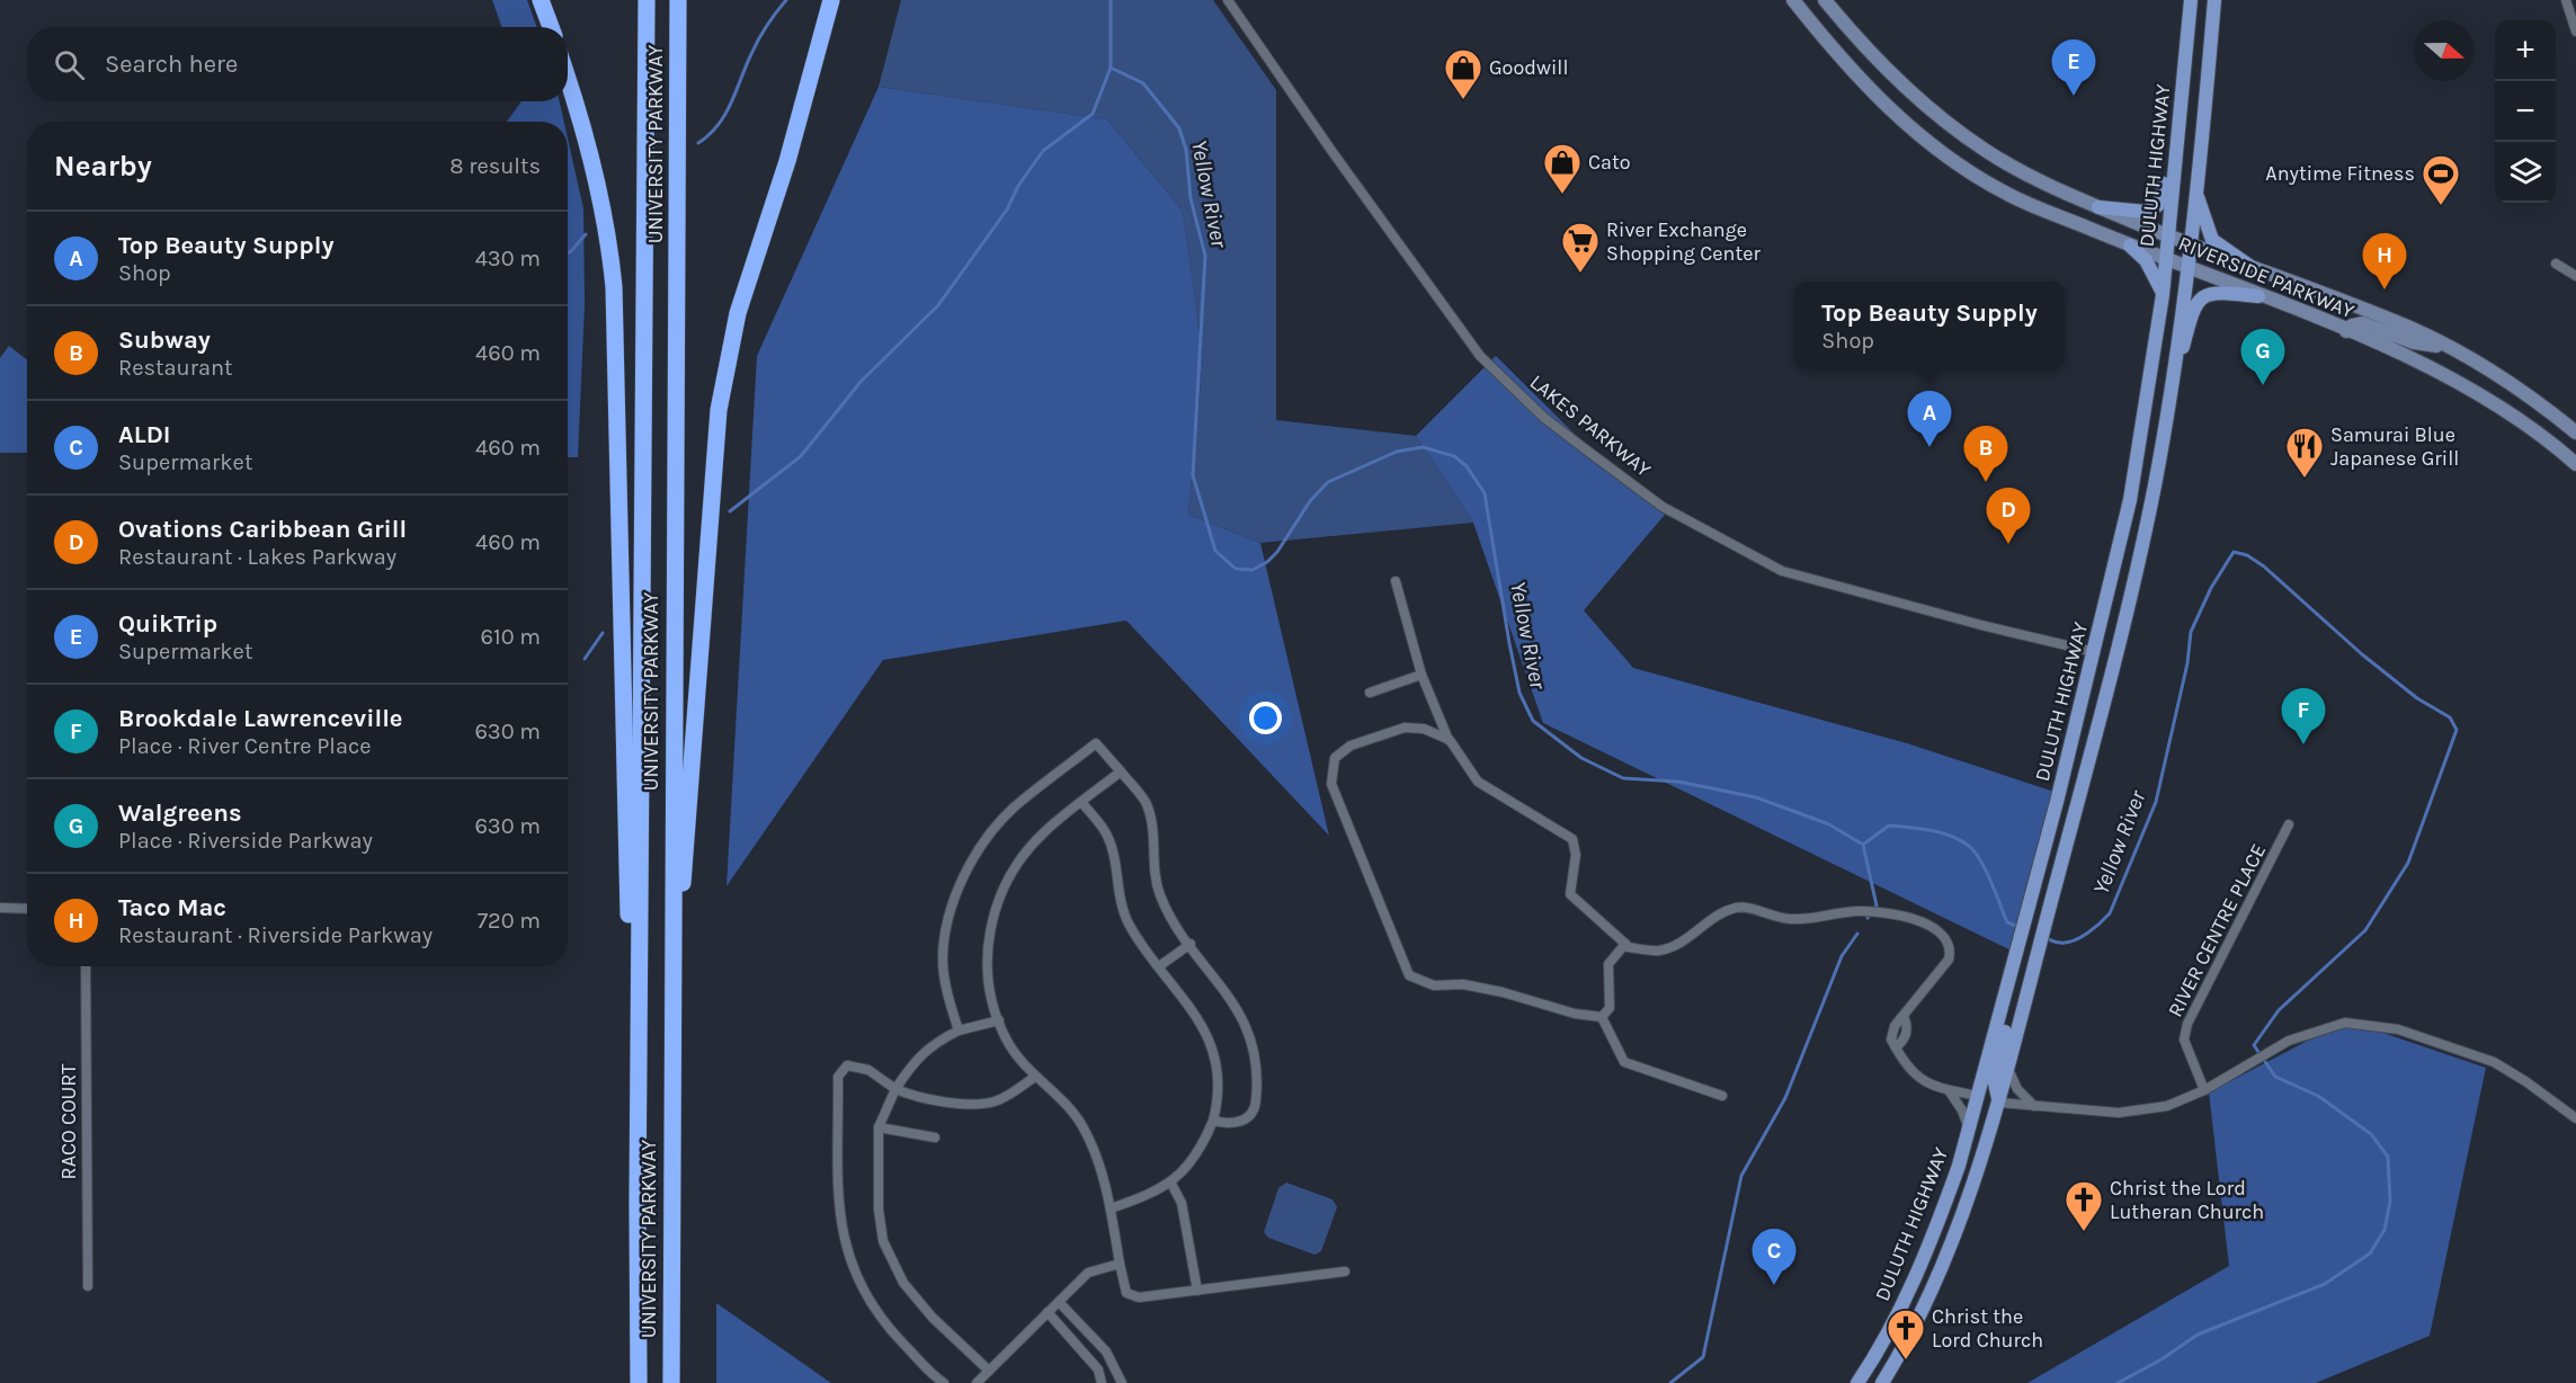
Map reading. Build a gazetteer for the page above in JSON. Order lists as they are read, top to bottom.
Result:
{
  "streets": {
    "highway": ["UNIVERSITY PARKWAY"],
    "main road": ["DULUTH HIGHWAY", "RIVERSIDE PARKWAY"],
    "street": ["LAKES PARKWAY", "RIVER CENTRE PLACE", "RACO COURT"]
  },
  "crossings": [
    ["DULUTH HIGHWAY", "RIVERSIDE PARKWAY"],
    ["DULUTH HIGHWAY", "LAKES PARKWAY"]
  ],
  "water": ["Yellow River"],
  "places": {
    "shop": ["Goodwill", "Cato"],
    "sports": ["Anytime Fitness"],
    "supermarket": ["River Exchange Shopping Center"],
    "restaurant": ["Samurai Blue Japanese Grill"],
    "church": ["Christ the Lord Lutheran Church", "Christ the Lord Church"]
  },
  "north": "right",
  "page": {
    "map_buttons": ["+", "−"],
    "search": "Search here",
    "pins": [
      "E",
      "H",
      "G",
      "A",
      "B",
      "D",
      "F",
      "C"
    ],
    "heading": ["Nearby", "8 results"],
    "list": [
      {
        "mark": "A",
        "name": "Top Beauty Supply",
        "note": "Shop",
        "value": "430 m"
      },
      {
        "mark": "B",
        "name": "Subway",
        "note": "Restaurant",
        "value": "460 m"
      },
      {
        "mark": "C",
        "name": "ALDI",
        "note": "Supermarket",
        "value": "460 m"
      },
      {
        "mark": "D",
        "name": "Ovations Caribbean Grill",
        "note": "Restaurant · Lakes Parkway",
        "value": "460 m"
      },
      {
        "mark": "E",
        "name": "QuikTrip",
        "note": "Supermarket",
        "value": "610 m"
      },
      {
        "mark": "F",
        "name": "Brookdale Lawrenceville",
        "note": "Place · River Centre Place",
        "value": "630 m"
      },
      {
        "mark": "G",
        "name": "Walgreens",
        "note": "Place · Riverside Parkway",
        "value": "630 m"
      },
      {
        "mark": "H",
        "name": "Taco Mac",
        "note": "Restaurant · Riverside Parkway",
        "value": "720 m"
      }
    ],
    "popup": ["Top Beauty Supply", "Shop"]
  }
}
